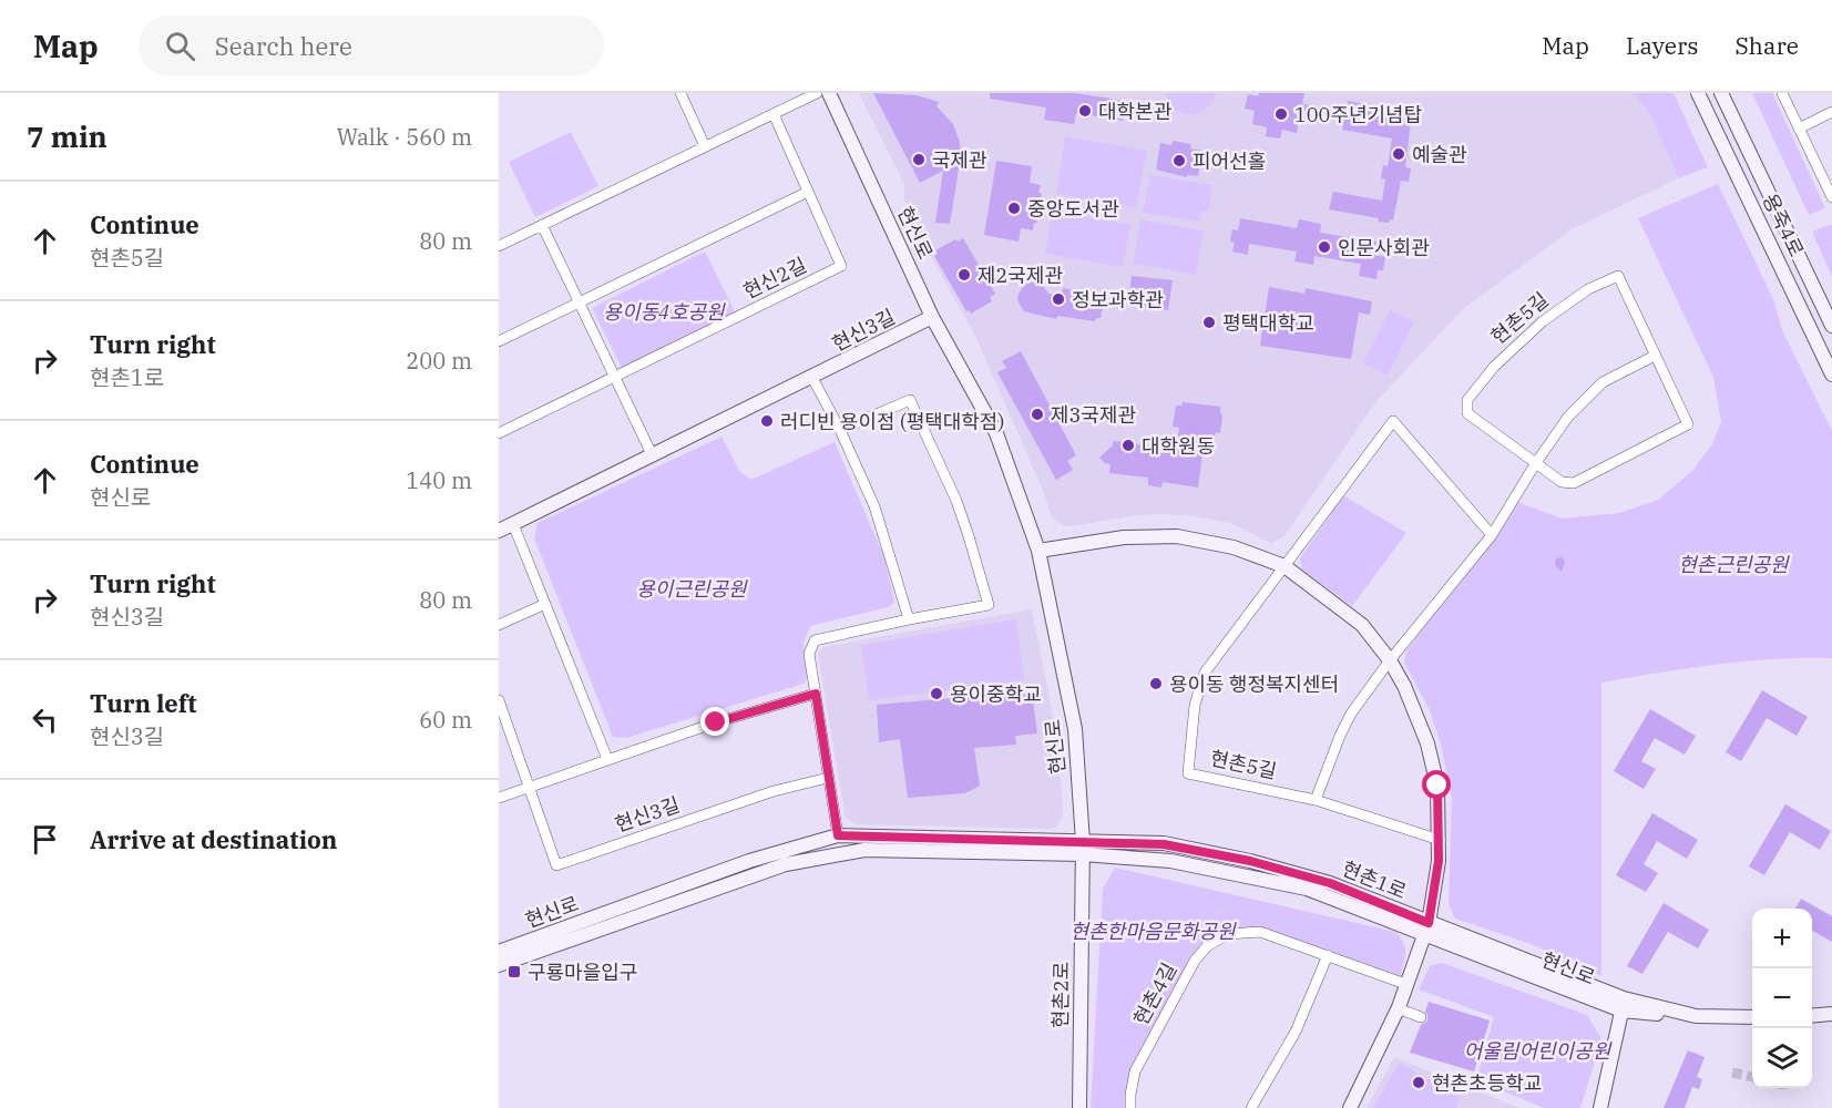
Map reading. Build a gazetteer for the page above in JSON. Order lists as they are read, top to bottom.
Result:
{
  "streets": {
    "street": [
      "용죽4로",
      "현신로",
      "현신2길",
      "현촌5길",
      "현신3길",
      "현촌1로",
      "현촌4길",
      "현촌2로"
    ]
  },
  "crossings": [
    ["현신로", "현신3길"],
    ["현신로", "현촌1로"],
    ["현신로", "현촌2로"],
    ["현촌1로", "현촌2로"]
  ],
  "parks": [
    "용이동4호공원",
    "현촌근린공원",
    "용이근린공원",
    "현촌한마음문화공원",
    "어울림어린이공원"
  ],
  "places": {
    "other": [
      "대학본관",
      "100주년기념탑",
      "예술관",
      "국제관",
      "피어선홀",
      "중앙도서관",
      "인문사회관",
      "제2국제관",
      "정보과학관",
      "평택대학교",
      "제3국제관",
      "러디빈 용이점 (평택대학점)",
      "대학원동",
      "용이동 행정복지센터",
      "용이중학교",
      "현촌초등학교"
    ],
    "transit": ["구룡마을입구"]
  },
  "page": {
    "header": "Map",
    "search": "Search here",
    "nav": ["Map", "Layers", "Share"],
    "heading": ["7 min", "Walk · 560 m"],
    "list": [
      ["Continue", "현촌5길", "80 m"],
      ["Turn right", "현촌1로", "200 m"],
      ["Continue", "현신로", "140 m"],
      ["Turn right", "현신3길", "80 m"],
      ["Turn left", "현신3길", "60 m"],
      "Arrive at destination"
    ],
    "map_buttons": ["+", "−"]
  }
}
